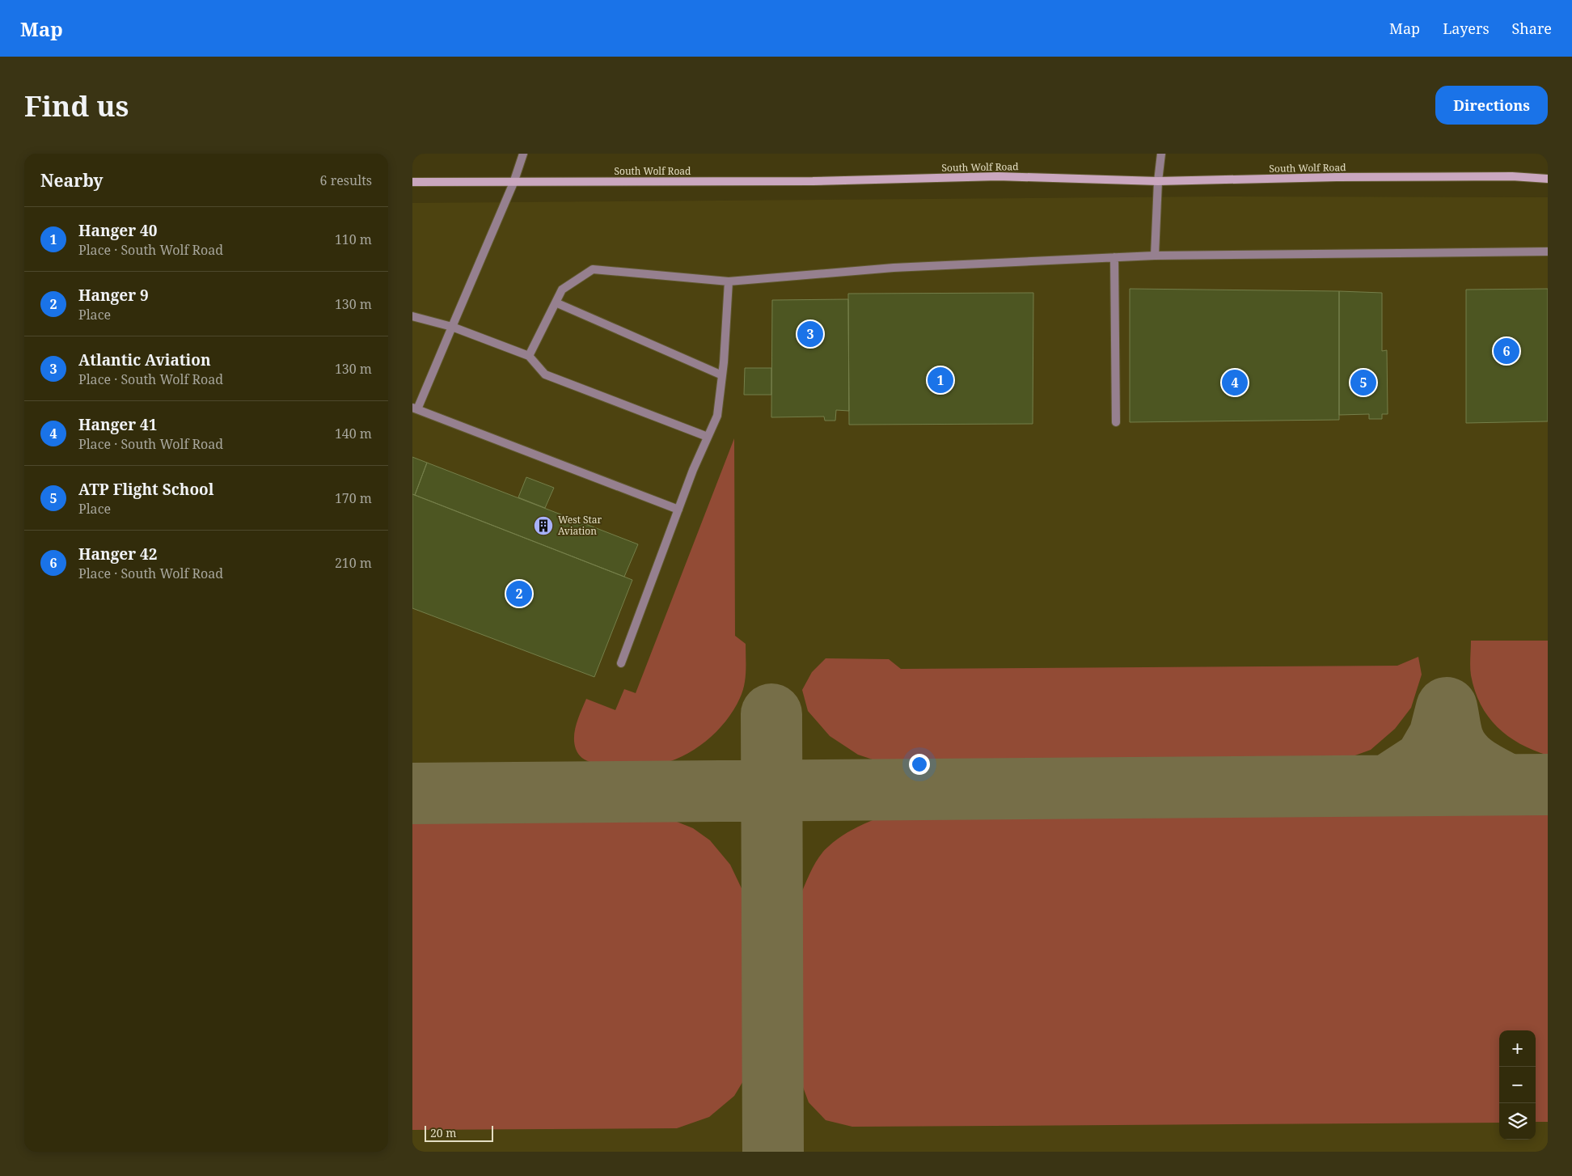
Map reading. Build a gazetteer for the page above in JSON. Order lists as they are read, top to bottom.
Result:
{
  "streets": {
    "main road": ["South Wolf Road"]
  },
  "places": {
    "building": ["West Star Aviation"]
  },
  "scale_bar": "20 m",
  "page": {
    "header": "Map",
    "nav": ["Map", "Layers", "Share"],
    "buttons": "Directions",
    "title": "Find us",
    "heading": ["Nearby", "6 results"],
    "list": [
      {
        "mark": "1",
        "name": "Hanger 40",
        "note": "Place · South Wolf Road",
        "value": "110 m"
      },
      {
        "mark": "2",
        "name": "Hanger 9",
        "note": "Place",
        "value": "130 m"
      },
      {
        "mark": "3",
        "name": "Atlantic Aviation",
        "note": "Place · South Wolf Road",
        "value": "130 m"
      },
      {
        "mark": "4",
        "name": "Hanger 41",
        "note": "Place · South Wolf Road",
        "value": "140 m"
      },
      {
        "mark": "5",
        "name": "ATP Flight School",
        "note": "Place",
        "value": "170 m"
      },
      {
        "mark": "6",
        "name": "Hanger 42",
        "note": "Place · South Wolf Road",
        "value": "210 m"
      }
    ],
    "pins": [
      "3",
      "6",
      "1",
      "4",
      "5",
      "2"
    ],
    "map_buttons": ["+", "−"],
    "scale": "20 m"
  }
}
